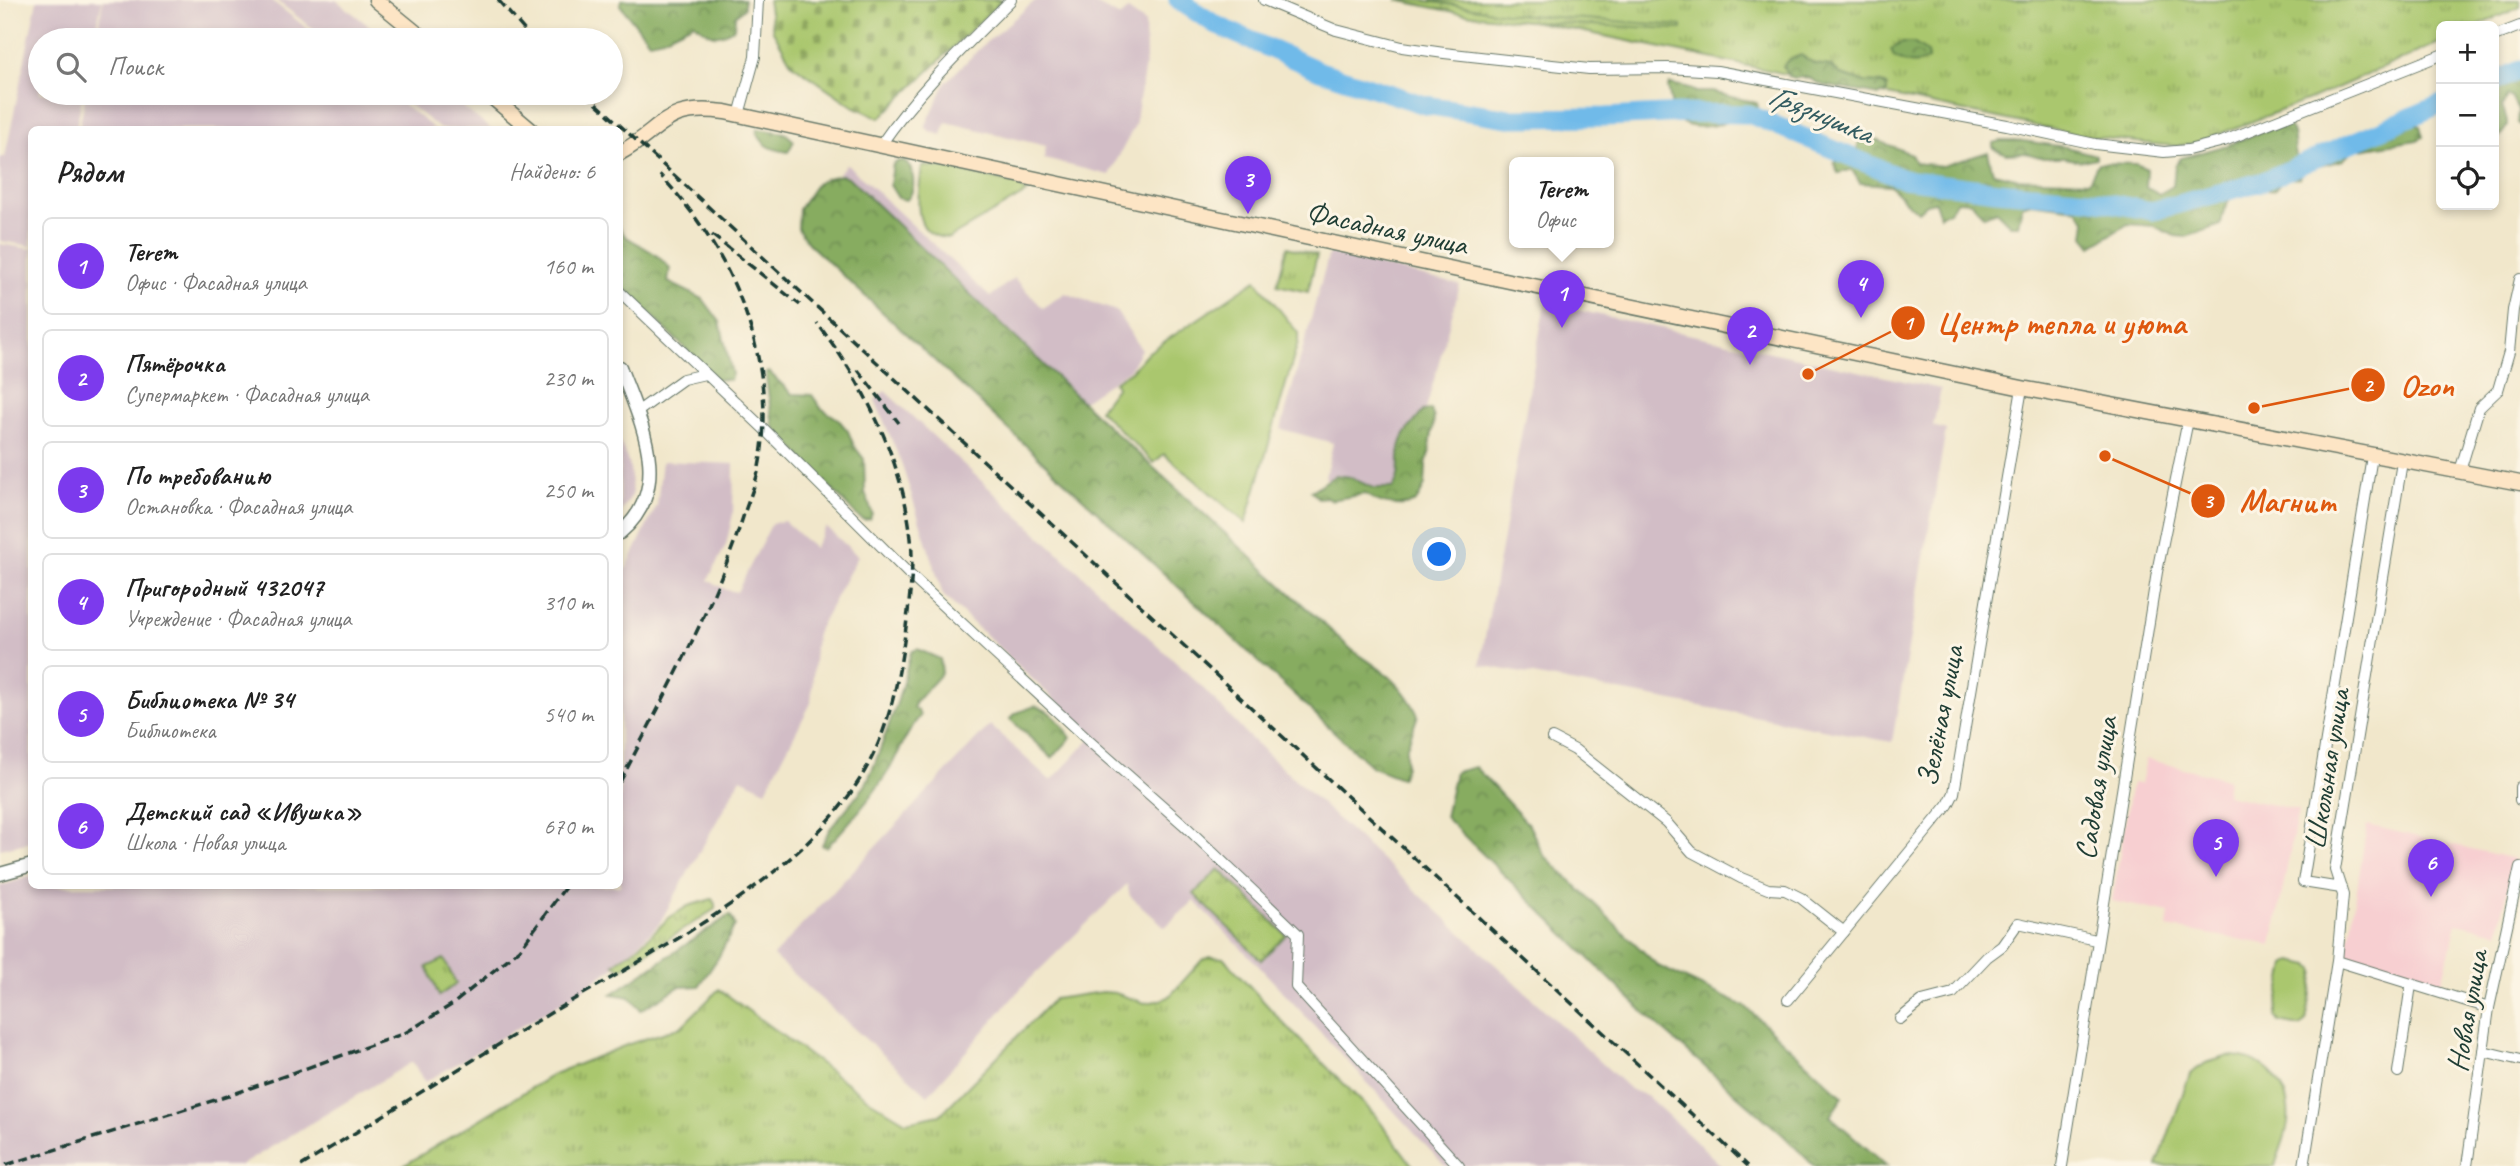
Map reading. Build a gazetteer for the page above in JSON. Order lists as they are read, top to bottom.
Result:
{
  "streets": {
    "main road": ["Фасадная улица"],
    "street": [
      "Зелёная улица",
      "Школьная улица",
      "Садовая улица",
      "Новая улица"
    ]
  },
  "crossings": [
    ["Фасадная улица", "Зелёная улица"],
    ["Фасадная улица", "Школьная улица"],
    ["Фасадная улица", "Садовая улица"]
  ],
  "water": ["Грязнушка"],
  "places": ["Центр тепла и уюта", "Ozon", "Магнит"],
  "page": {
    "map_buttons": ["+", "−"],
    "search": "Поиск",
    "heading": ["Рядом", "Найдено: 6"],
    "pins": [
      "3",
      "4",
      "1",
      "2",
      "5",
      "6"
    ],
    "popup": ["Terem", "Офис"],
    "list": [
      {
        "mark": "1",
        "name": "Terem",
        "note": "Офис · Фасадная улица",
        "value": "160 m"
      },
      {
        "mark": "2",
        "name": "Пятёрочка",
        "note": "Супермаркет · Фасадная улица",
        "value": "230 m"
      },
      {
        "mark": "3",
        "name": "По требованию",
        "note": "Остановка · Фасадная улица",
        "value": "250 m"
      },
      {
        "mark": "4",
        "name": "Пригородный 432047",
        "note": "Учреждение · Фасадная улица",
        "value": "310 m"
      },
      {
        "mark": "5",
        "name": "Библиотека № 34",
        "note": "Библиотека",
        "value": "540 m"
      },
      {
        "mark": "6",
        "name": "Детский сад «Ивушка»",
        "note": "Школа · Новая улица",
        "value": "670 m"
      }
    ]
  }
}
